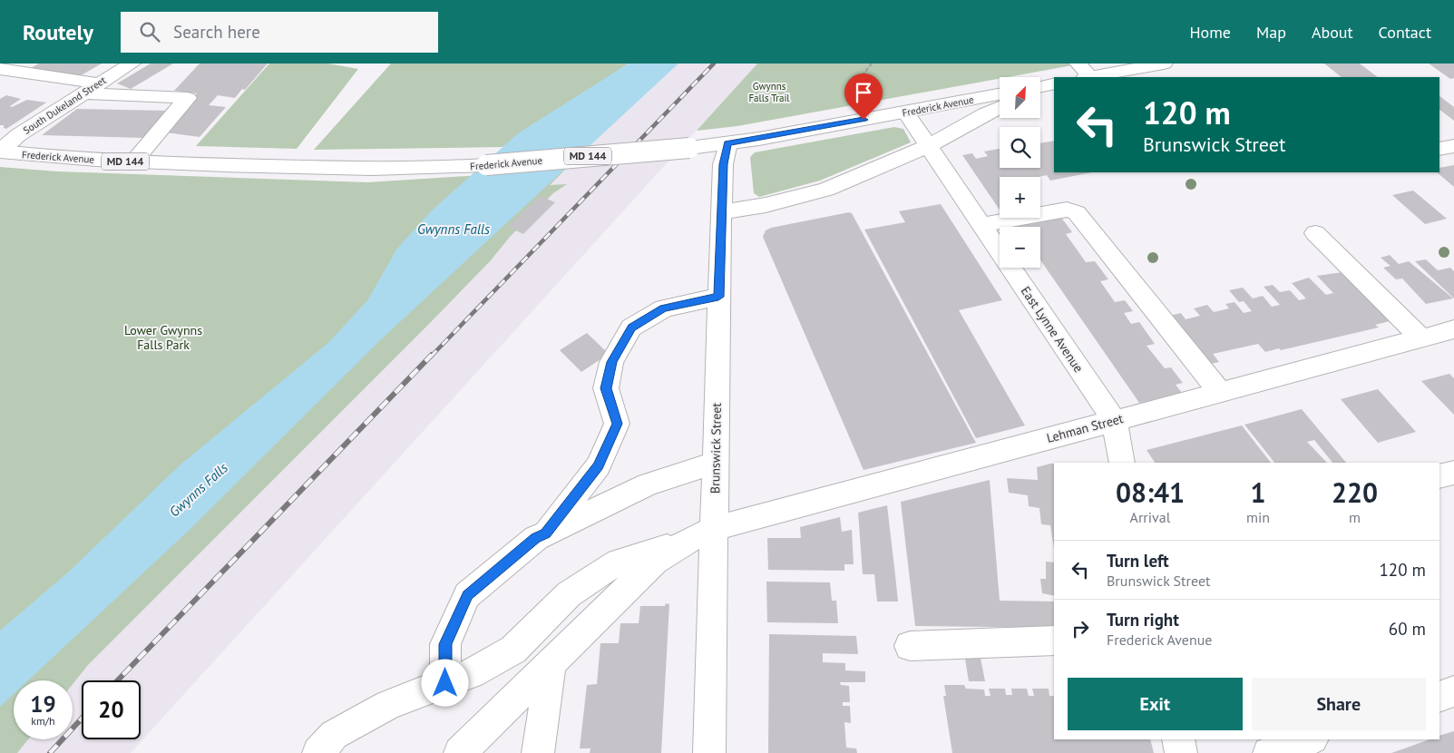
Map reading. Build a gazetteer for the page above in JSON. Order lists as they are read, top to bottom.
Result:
{
  "streets": {
    "street": [
      "South Dukeland Street",
      "Frederick Avenue",
      "MD 144",
      "East Lynne Avenue",
      "Lehman Street",
      "Brunswick Street"
    ]
  },
  "crossings": [
    ["South Dukeland Street", "Frederick Avenue"],
    ["Frederick Avenue", "East Lynne Avenue"],
    ["Frederick Avenue", "Brunswick Street"],
    ["East Lynne Avenue", "Lehman Street"],
    ["Lehman Street", "Brunswick Street"]
  ],
  "water": ["Gwynns Falls"],
  "parks": ["Gwynns Falls Trail", "Lower Gwynns Falls Park"],
  "north": "top right",
  "page": {
    "header": "Routely",
    "search": "Search here",
    "nav": [
      "Home",
      "Map",
      "About",
      "Contact"
    ],
    "map_buttons": ["+", "−"],
    "turn": ["120 m", "Brunswick Street"],
    "eta": [
      "08:41",
      "Arrival",
      "1",
      "min",
      "220",
      "m"
    ],
    "list": [
      {
        "name": "Turn left",
        "note": "Brunswick Street",
        "value": "120 m"
      },
      {
        "name": "Turn right",
        "note": "Frederick Avenue",
        "value": "60 m"
      }
    ],
    "buttons": ["Exit", "Share"],
    "speed": "19 km/h",
    "limit": "20"
  }
}
